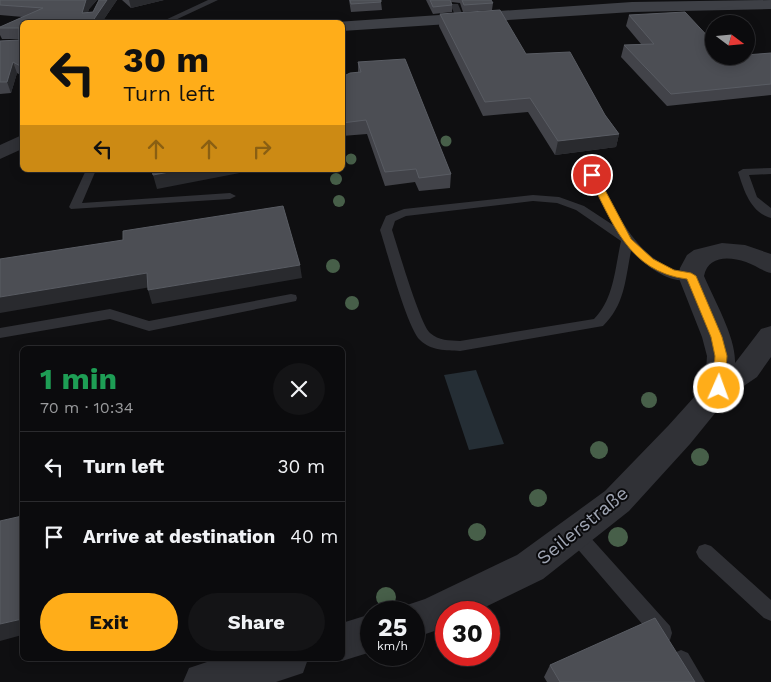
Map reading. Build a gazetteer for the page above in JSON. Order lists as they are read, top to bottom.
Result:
{
  "streets": {
    "street": ["Seilerstraße"]
  },
  "north": "right",
  "page": {
    "turn": ["30 m", "Turn left"],
    "heading": ["1 min", "70 m · 10:34"],
    "list": [
      {
        "name": "Turn left",
        "value": "30 m"
      },
      {
        "name": "Arrive at destination",
        "value": "40 m"
      }
    ],
    "buttons": ["Exit", "Share"],
    "speed": "25 km/h",
    "limit": "30"
  }
}
